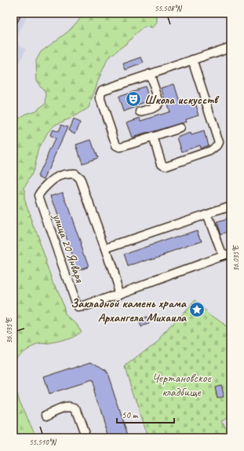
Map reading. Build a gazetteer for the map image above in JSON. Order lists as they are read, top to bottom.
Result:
{
  "streets": {
    "street": ["улица 20 Января"]
  },
  "parks": ["Чертановское кладбище"],
  "places": {
    "theatre": ["Школа искусств"],
    "place": ["Закладной камень храма Архангела Михаила"]
  },
  "scale_bar": "50 m",
  "coordinates": ["55.508°N", "36.035°E", "55.510°N"]
}
